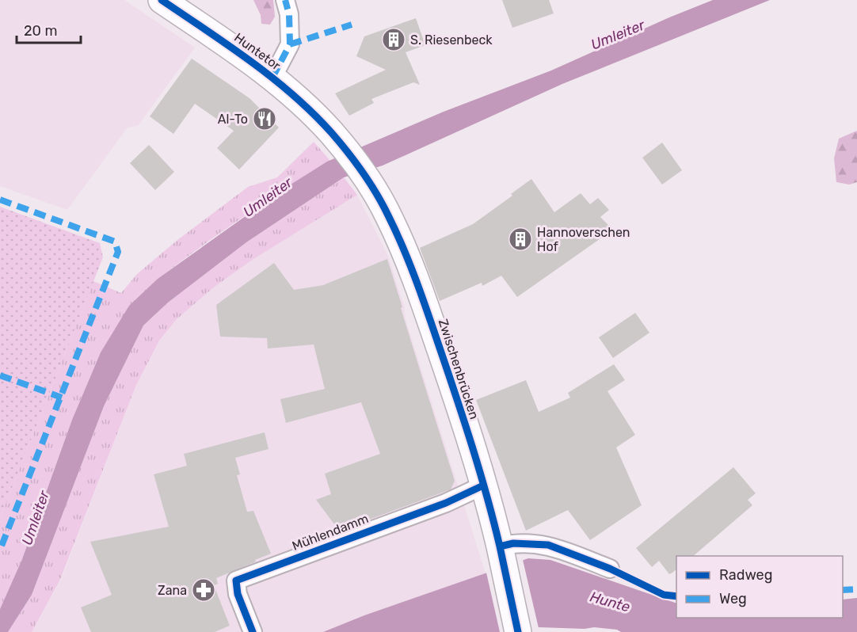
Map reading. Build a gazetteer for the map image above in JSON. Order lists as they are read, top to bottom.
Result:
{
  "streets": {
    "street": ["Huntetor", "Zwischenbrücken", "Mühlendamm"]
  },
  "crossings": [
    ["Huntetor", "Zwischenbrücken"],
    ["Zwischenbrücken", "Mühlendamm"]
  ],
  "water": ["Umleiter", "Hunte"],
  "places": {
    "building": ["S. Riesenbeck", "Hannoverschen Hof"],
    "restaurant": ["Al-To"],
    "pharmacy": ["Zana"]
  },
  "legend": ["Radweg", "Weg"],
  "scale_bar": "20 m"
}
